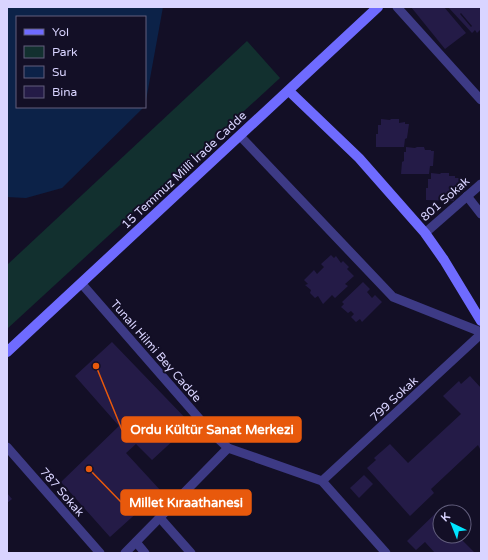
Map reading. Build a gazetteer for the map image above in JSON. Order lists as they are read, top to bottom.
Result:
{
  "streets": {
    "main road": ["15 Temmuz Millî İrade Cadde"],
    "street": [
      "801 Sokak",
      "Tunalı Hilmi Bey Cadde",
      "799 Sokak",
      "787 Sokak"
    ]
  },
  "crossings": [
    ["15 Temmuz Millî İrade Cadde", "Tunalı Hilmi Bey Cadde"],
    ["Tunalı Hilmi Bey Cadde", "799 Sokak"]
  ],
  "places": ["Ordu Kültür Sanat Merkezi", "Millet Kıraathanesi"],
  "legend": [
    "Yol",
    "Park",
    "Su",
    "Bina"
  ],
  "north": "top left"
}
